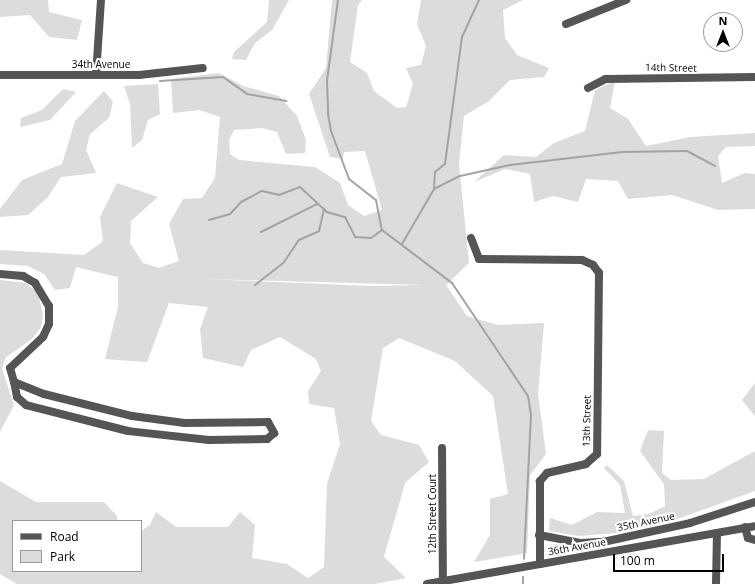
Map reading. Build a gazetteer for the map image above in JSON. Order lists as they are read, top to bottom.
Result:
{
  "streets": {
    "street": [
      "34th Avenue",
      "14th Street",
      "13th Street",
      "12th Street Court",
      "35th Avenue",
      "36th Avenue"
    ]
  },
  "crossings": [
    ["13th Street", "35th Avenue"],
    ["13th Street", "36th Avenue"],
    ["12th Street Court", "36th Avenue"]
  ],
  "legend": ["Road", "Park"],
  "scale_bar": "100 m",
  "north": "top"
}
